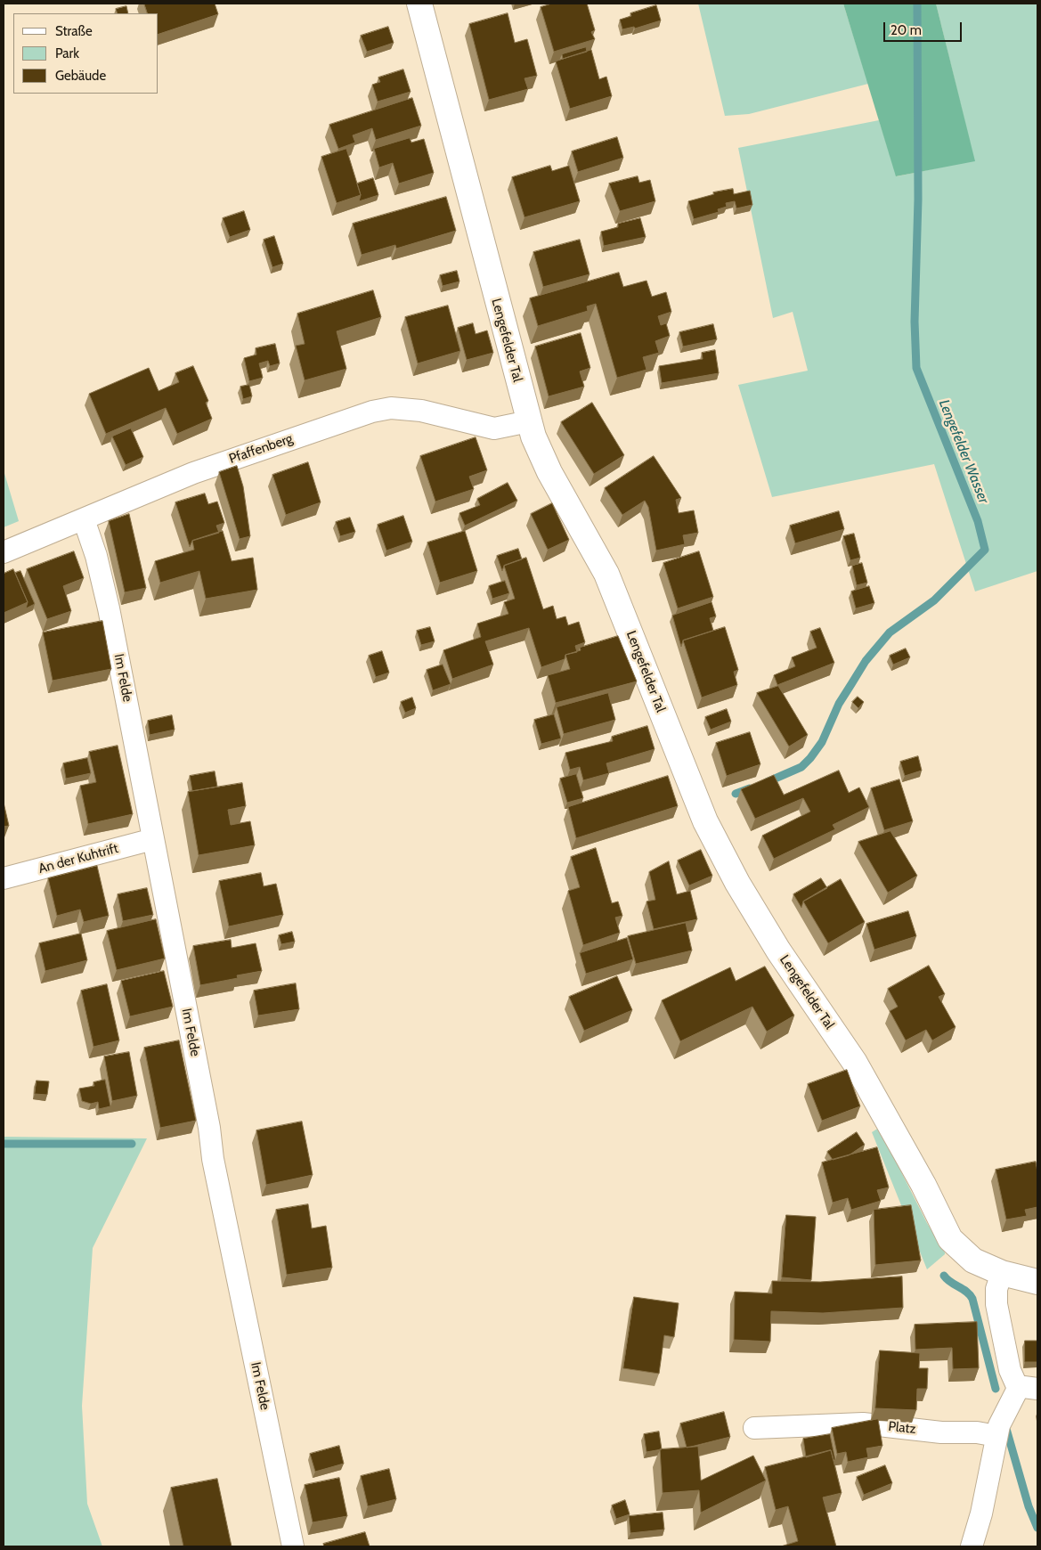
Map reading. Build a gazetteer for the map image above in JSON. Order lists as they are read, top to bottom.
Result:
{
  "streets": {
    "street": [
      "Lengefelder Tal",
      "Pfaffenberg",
      "Im Felde",
      "An der Kuhtrift",
      "Platz"
    ]
  },
  "crossings": [
    ["Lengefelder Tal", "Pfaffenberg"],
    ["Pfaffenberg", "Im Felde"],
    ["Im Felde", "An der Kuhtrift"]
  ],
  "water": ["Lengefelder Wasser"],
  "legend": ["Straße", "Park", "Gebäude"],
  "scale_bar": "20 m"
}
